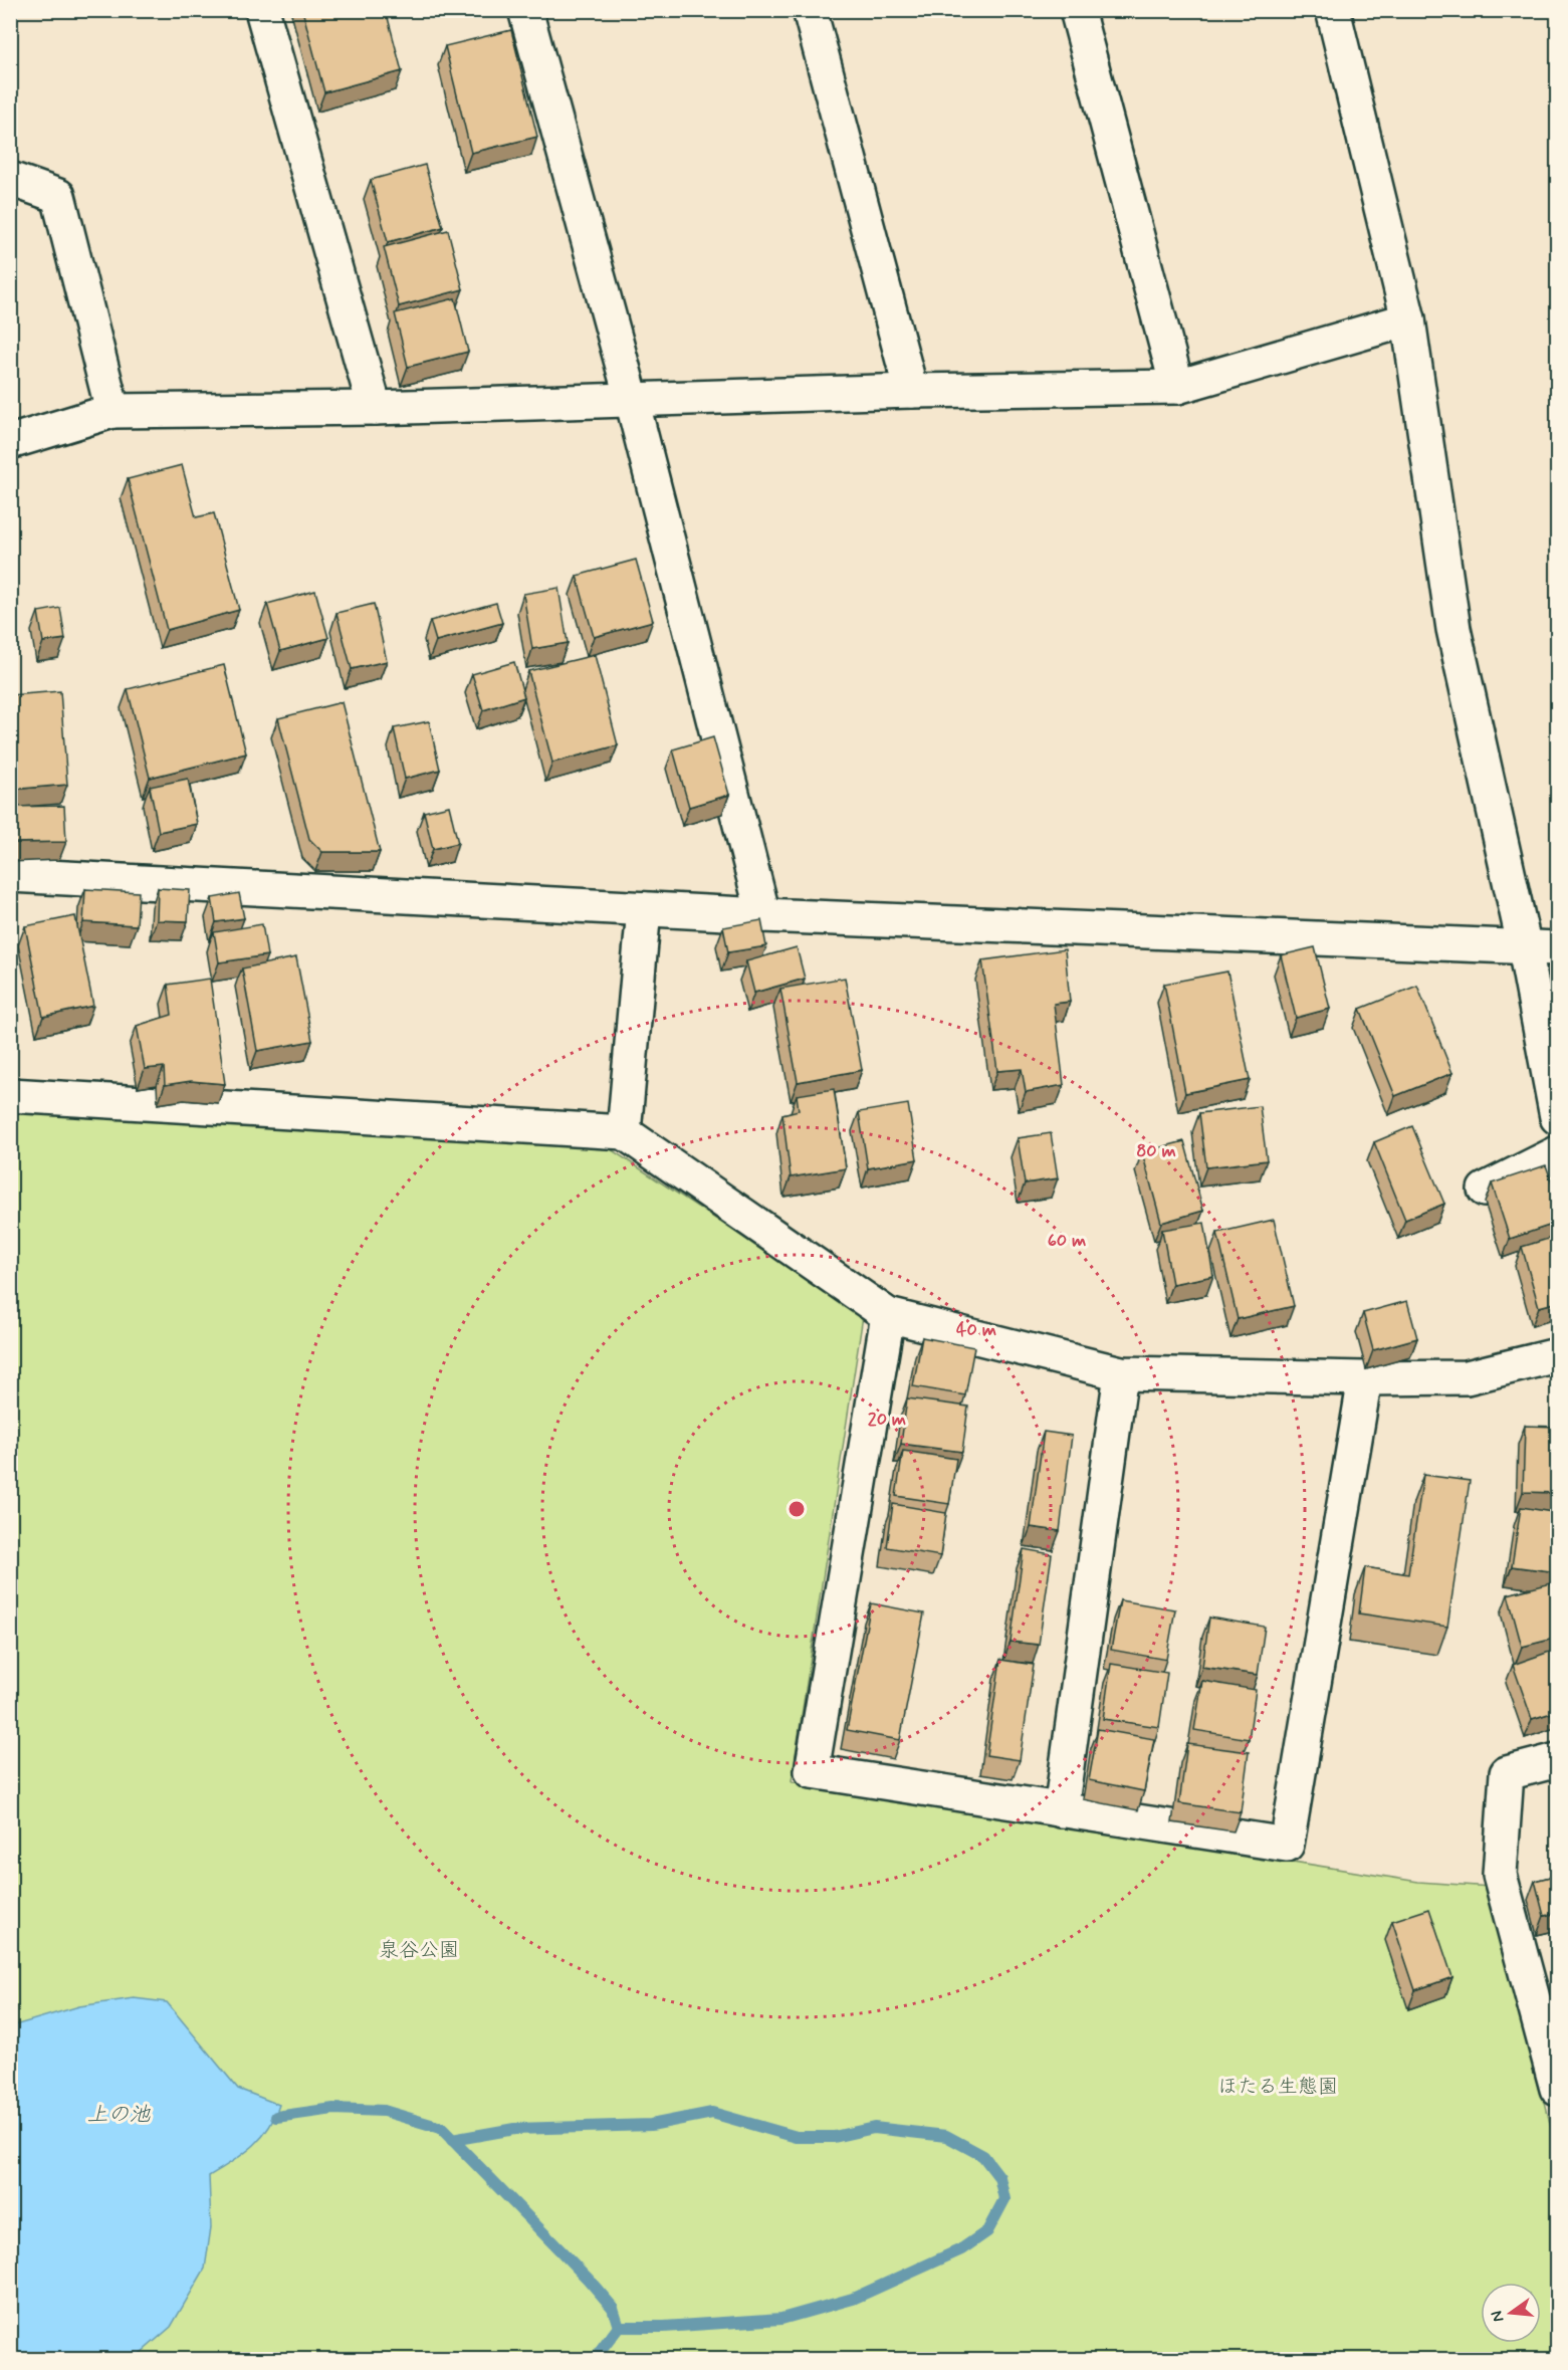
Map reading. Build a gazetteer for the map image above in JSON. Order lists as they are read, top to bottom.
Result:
{
  "water": ["上の池"],
  "parks": ["泉谷公園", "ほたる生態園"],
  "north": "left",
  "rings": [
    "80 m",
    "60 m",
    "40 m",
    "20 m"
  ]
}
